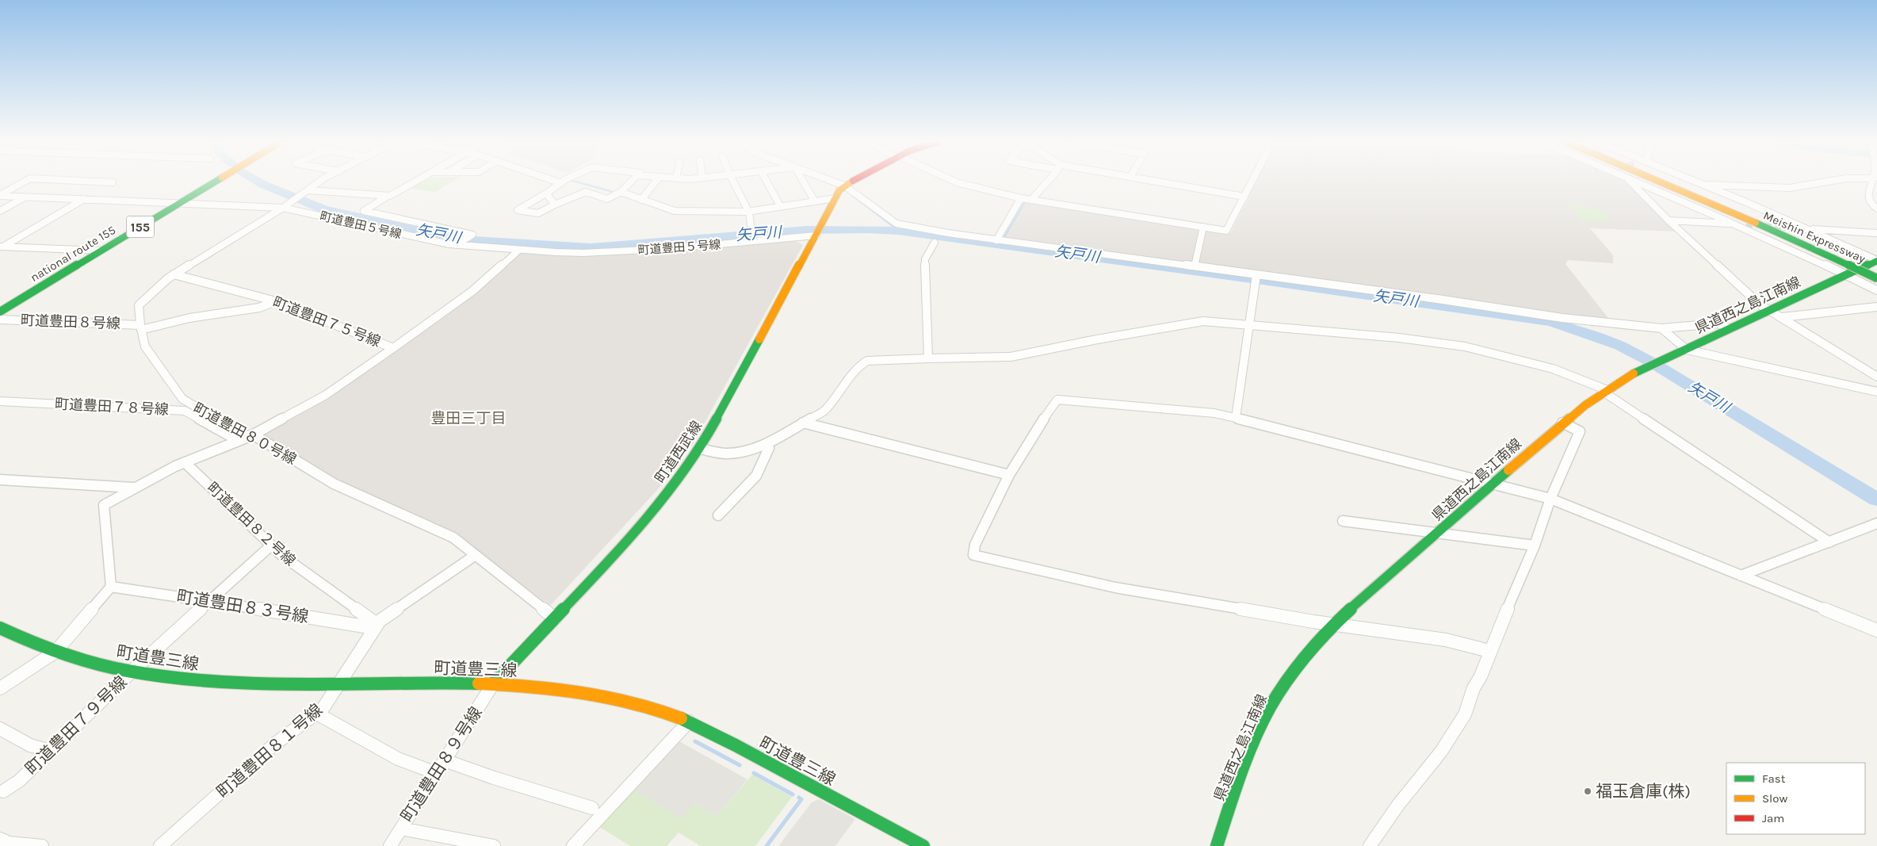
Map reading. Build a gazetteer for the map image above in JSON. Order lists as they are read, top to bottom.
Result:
{
  "streets": {
    "main road": [
      "155",
      "Meishin Expressway",
      "national route 155",
      "県道西之島江南線",
      "町道西武線",
      "町道豊三線"
    ],
    "street": [
      "町道豊田５号線",
      "町道豊田８号線",
      "町道豊田７５号線",
      "町道豊田７８号線",
      "町道豊田８０号線",
      "町道豊田８２号線",
      "町道豊田８３号線",
      "町道豊田７９号線",
      "町道豊田８１号線",
      "町道豊田８９号線"
    ]
  },
  "crossings": [
    ["町道豊田５号線", "national route 155"],
    ["町道豊田５号線", "町道豊田８０号線"],
    ["町道豊田５号線", "町道西武線"],
    ["町道豊田８号線", "町道豊田７５号線"],
    ["町道豊田８号線", "町道豊田８０号線"],
    ["町道豊田７５号線", "町道豊田７８号線"],
    ["町道豊田７５号線", "町道豊田８０号線"],
    ["町道豊田７５号線", "町道豊田８２号線"],
    ["町道豊田７５号線", "町道豊田８３号線"],
    ["町道豊田８０号線", "町道西武線"],
    ["町道豊田８０号線", "町道豊田８１号線"],
    ["町道西武線", "町道豊三線"],
    ["町道西武線", "町道豊田８９号線"],
    ["町道豊田８２号線", "町道豊田８３号線"],
    ["町道豊田８２号線", "町道豊田７９号線"],
    ["町道豊田８２号線", "町道豊田８１号線"],
    ["町道豊田８３号線", "町道豊田７９号線"],
    ["町道豊田８３号線", "町道豊田８１号線"],
    ["町道豊三線", "町道豊田７９号線"],
    ["町道豊三線", "町道豊田８１号線"],
    ["町道豊三線", "町道豊田８９号線"]
  ],
  "districts": ["豊田三丁目"],
  "water": ["矢戸川"],
  "places": ["福玉倉庫(株)"],
  "legend": ["Fast", "Slow", "Jam"]
}
